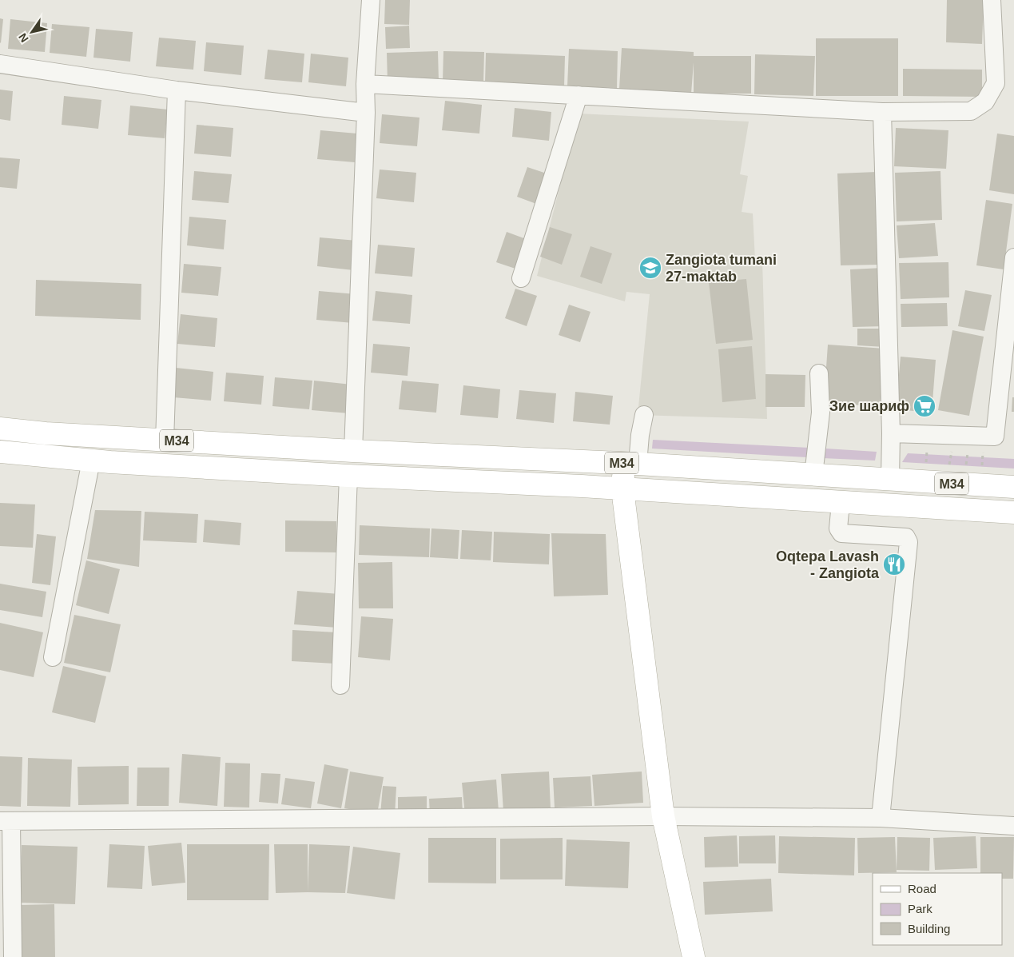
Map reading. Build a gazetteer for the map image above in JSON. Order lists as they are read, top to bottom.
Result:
{
  "streets": {
    "main road": ["M34"]
  },
  "places": {
    "school or university": ["Zangiota tumani 27-maktab"],
    "supermarket": ["Зие шариф"],
    "restaurant": ["Oqtepa Lavash - Zangiota"]
  },
  "legend": ["Road", "Park", "Building"],
  "north": "bottom left"
}
